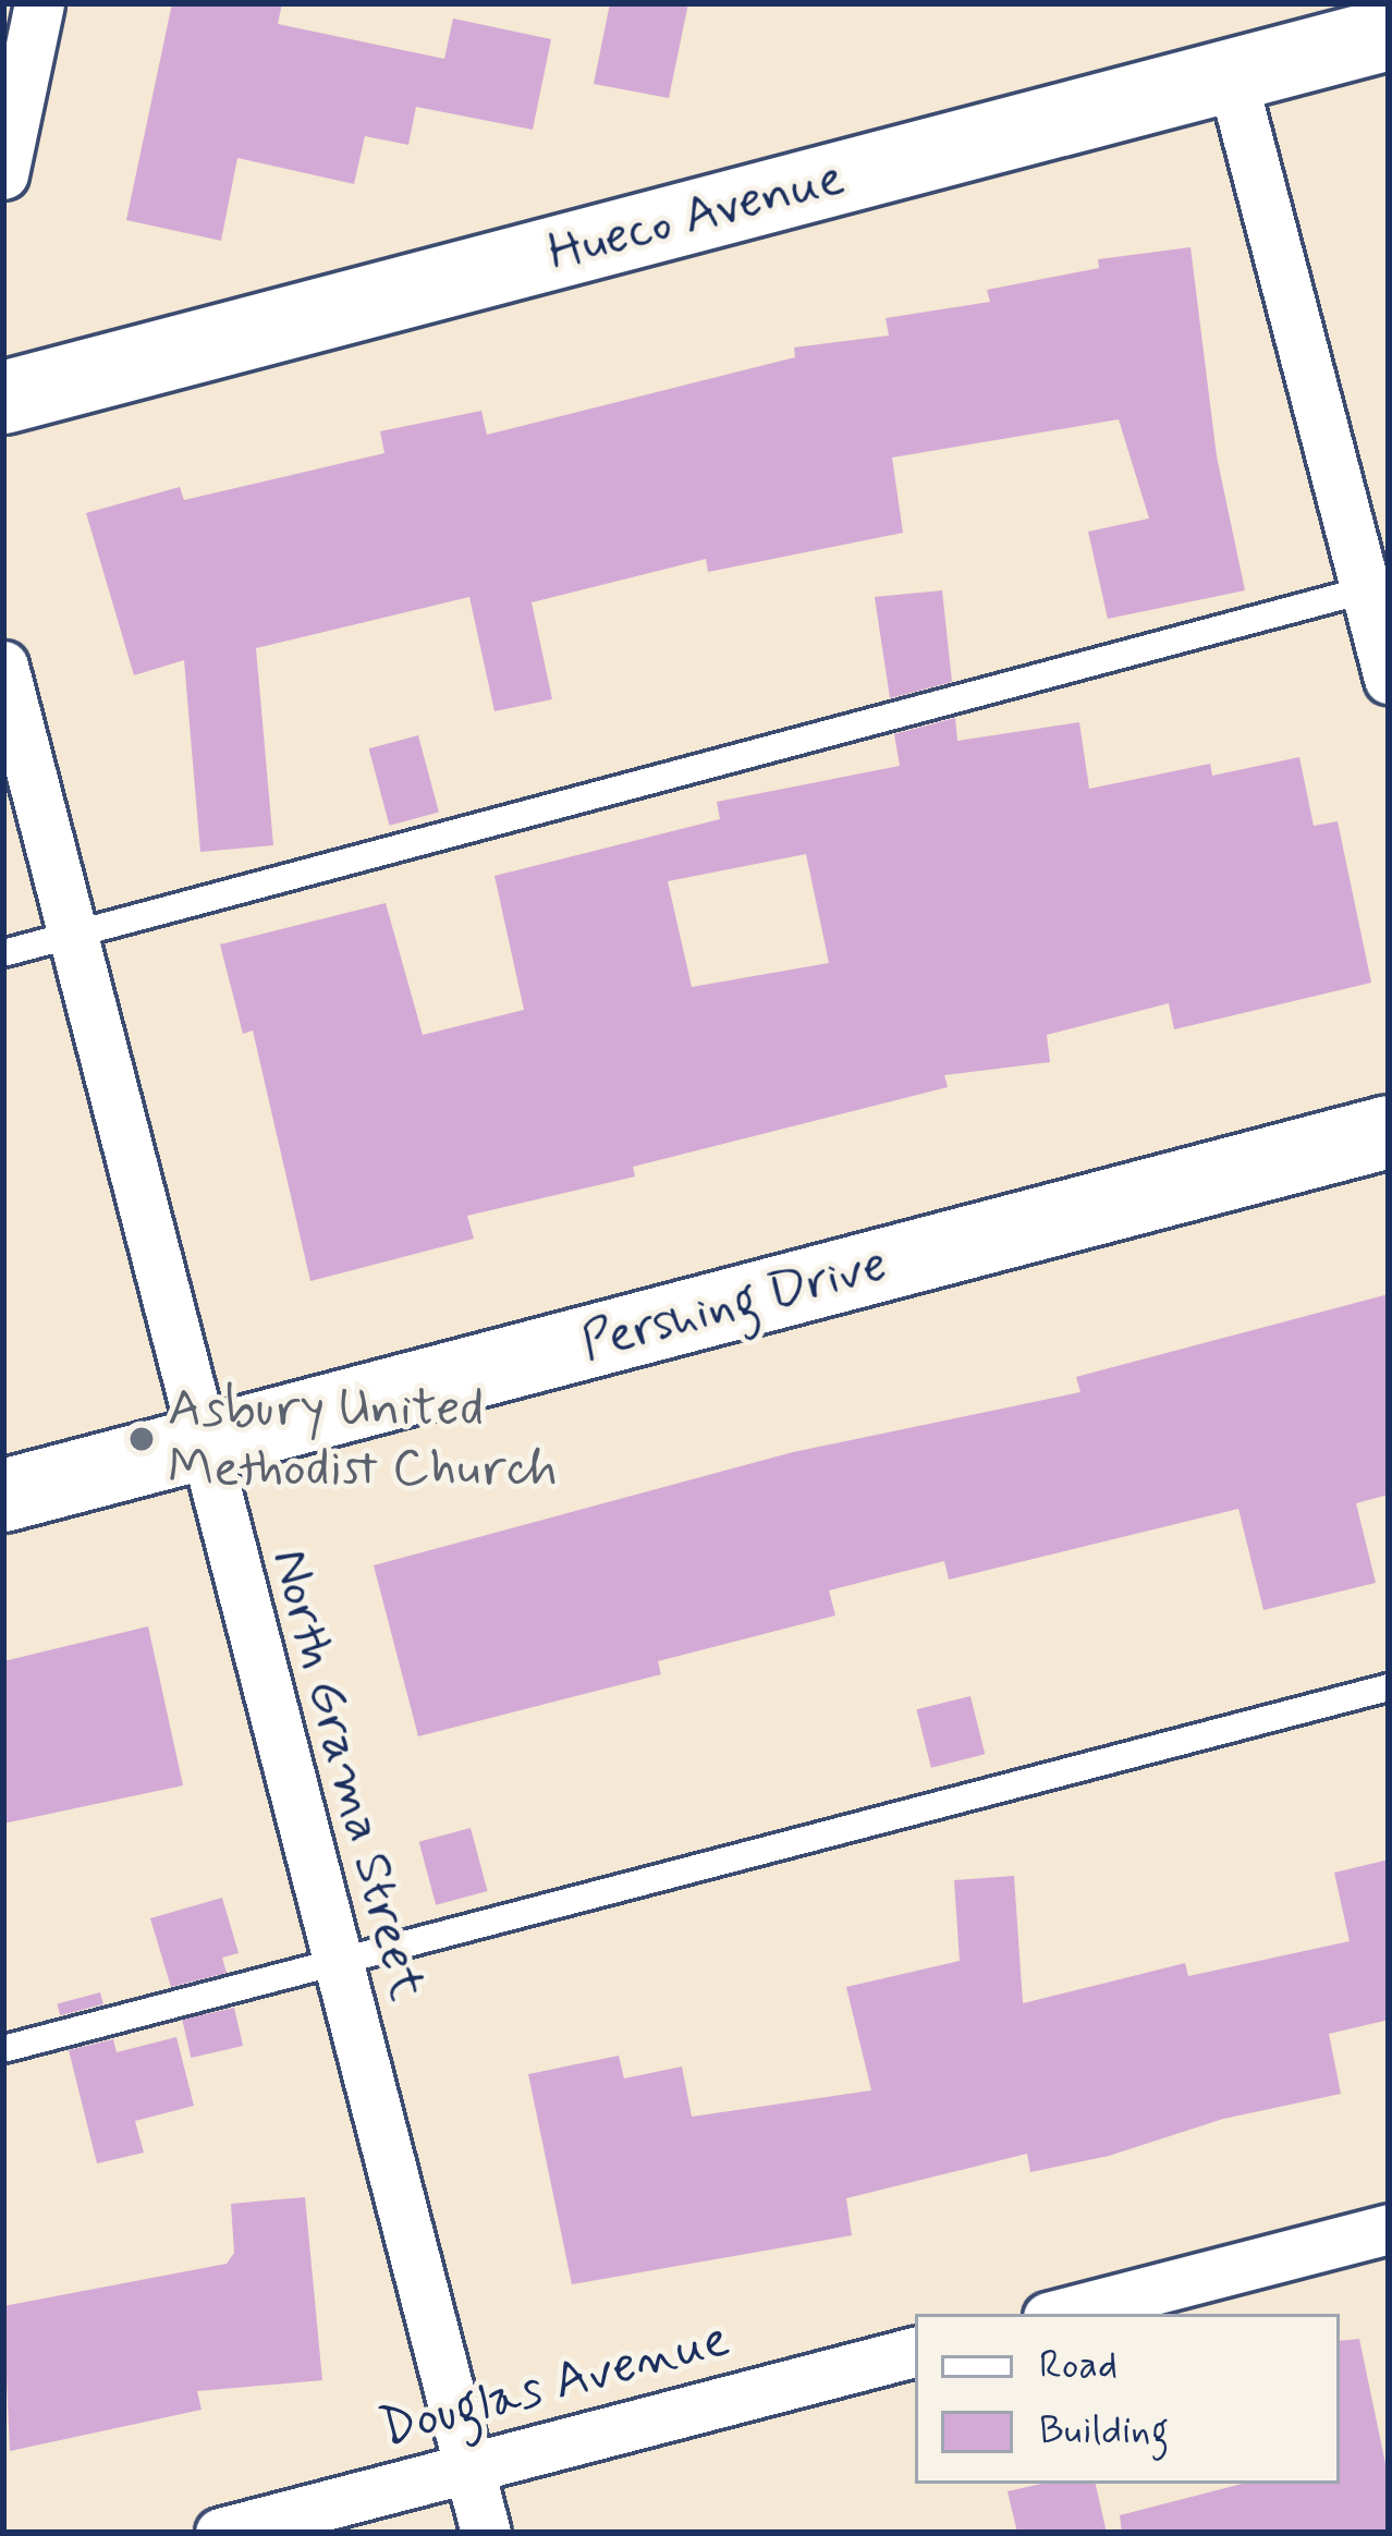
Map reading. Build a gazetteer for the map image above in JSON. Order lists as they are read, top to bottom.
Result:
{
  "streets": {
    "main road": ["Hueco Avenue", "Pershing Drive"],
    "street": ["North Grama Street", "Douglas Avenue"]
  },
  "crossings": [
    ["Pershing Drive", "North Grama Street"],
    ["North Grama Street", "Douglas Avenue"]
  ],
  "places": ["Asbury United Methodist Church"],
  "legend": ["Road", "Building"]
}
